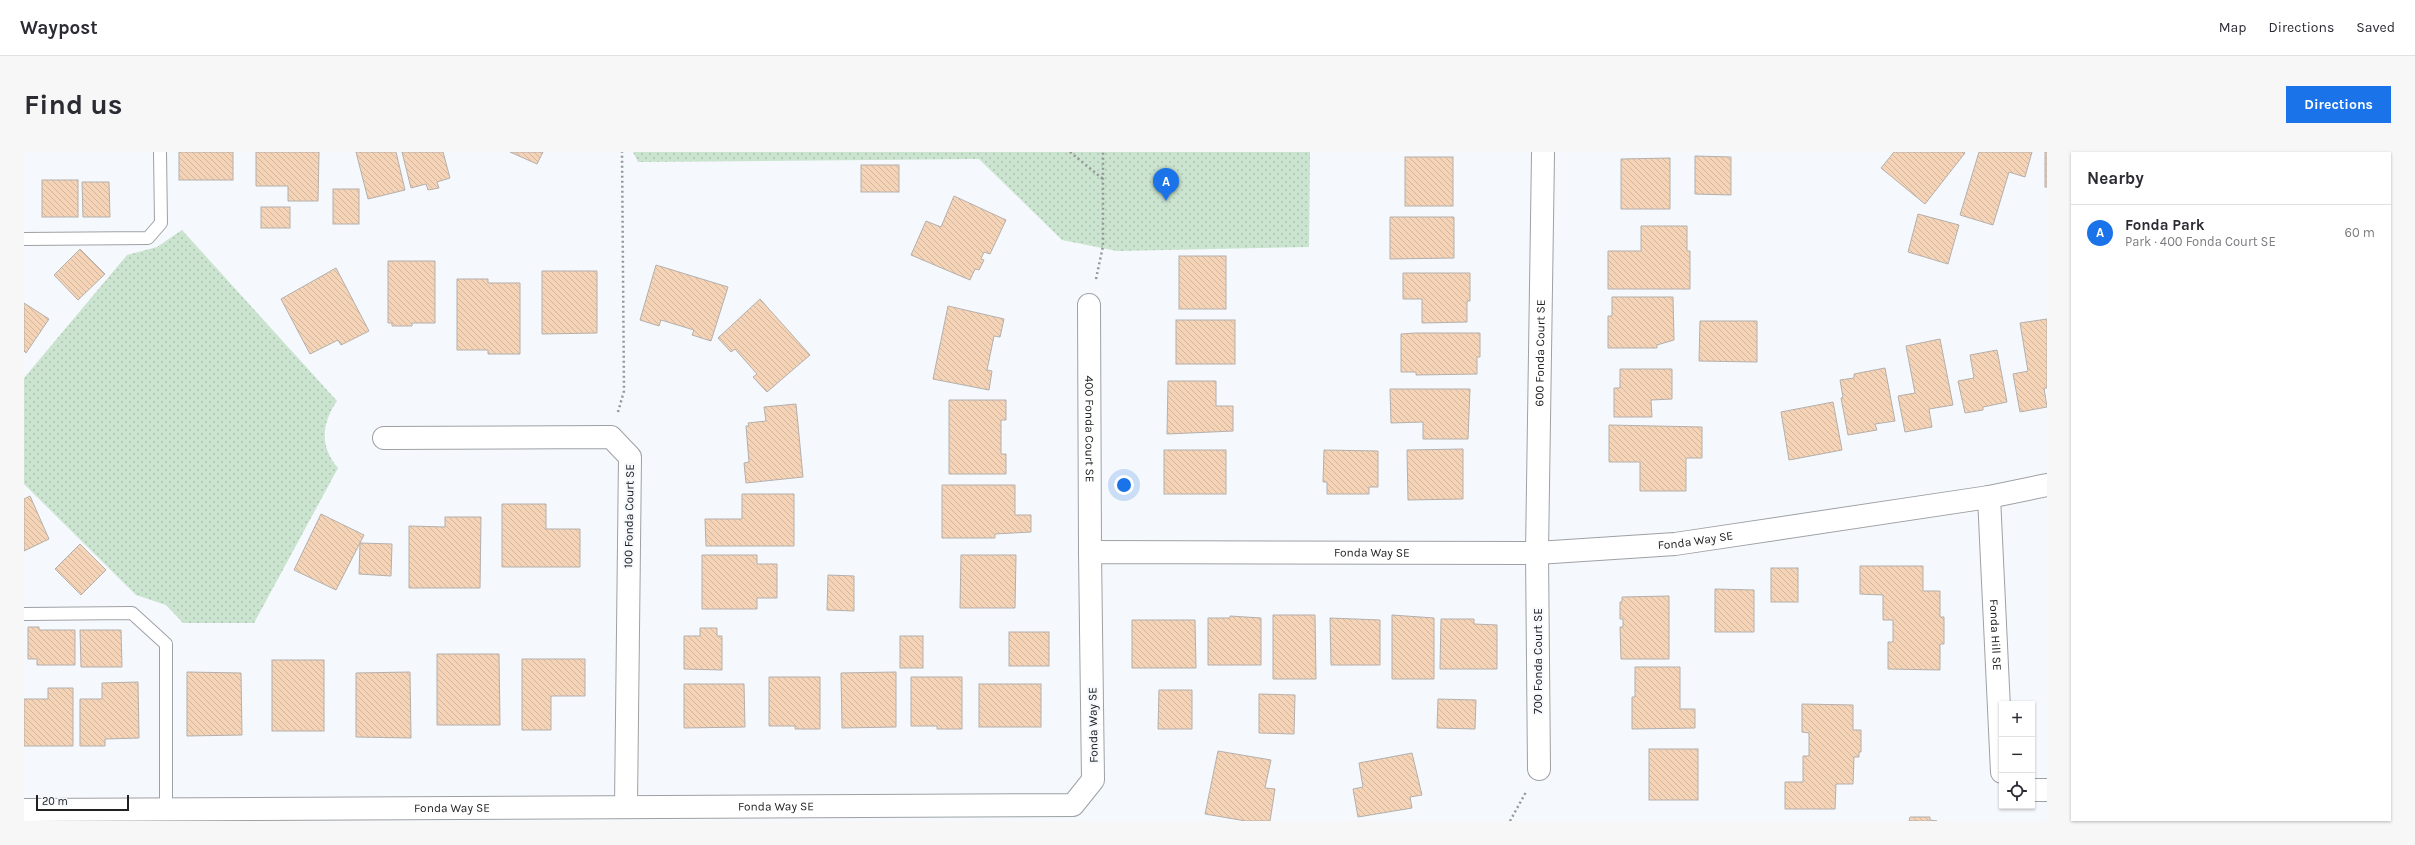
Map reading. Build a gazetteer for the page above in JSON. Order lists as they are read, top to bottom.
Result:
{
  "streets": {
    "street": [
      "600 Fonda Court SE",
      "400 Fonda Court SE",
      "100 Fonda Court SE",
      "Fonda Way SE",
      "Fonda Hill SE",
      "700 Fonda Court SE"
    ]
  },
  "crossings": [
    ["600 Fonda Court SE", "Fonda Way SE"],
    ["600 Fonda Court SE", "700 Fonda Court SE"],
    ["400 Fonda Court SE", "Fonda Way SE"],
    ["100 Fonda Court SE", "Fonda Way SE"],
    ["Fonda Way SE", "Fonda Hill SE"],
    ["Fonda Way SE", "700 Fonda Court SE"]
  ],
  "scale_bar": "20 m",
  "page": {
    "header": "Waypost",
    "nav": ["Map", "Directions", "Saved"],
    "buttons": "Directions",
    "title": "Find us",
    "heading": "Nearby",
    "pins": "A",
    "list": [
      {
        "mark": "A",
        "name": "Fonda Park",
        "note": "Park · 400 Fonda Court SE",
        "value": "60 m"
      }
    ],
    "map_buttons": ["+", "−"],
    "scale": "20 m"
  }
}
